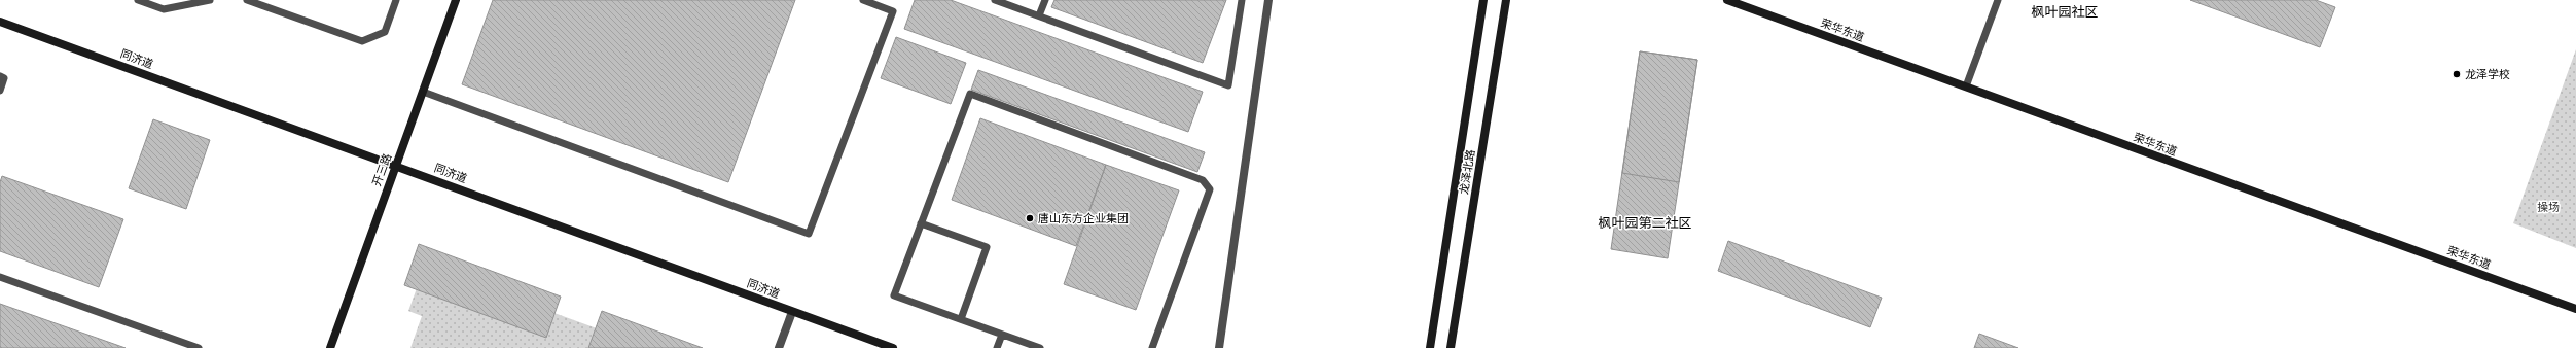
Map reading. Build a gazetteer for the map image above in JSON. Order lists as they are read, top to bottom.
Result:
{
  "streets": {
    "street": [
      "荣华东道",
      "同济道",
      "开三路",
      "龙泽北路"
    ]
  },
  "crossings": [
    ["同济道", "开三路"]
  ],
  "districts": ["枫叶园社区", "枫叶园第二社区"],
  "parks": ["操场"],
  "places": ["龙泽学校", "唐山东方企业集团"]
}
